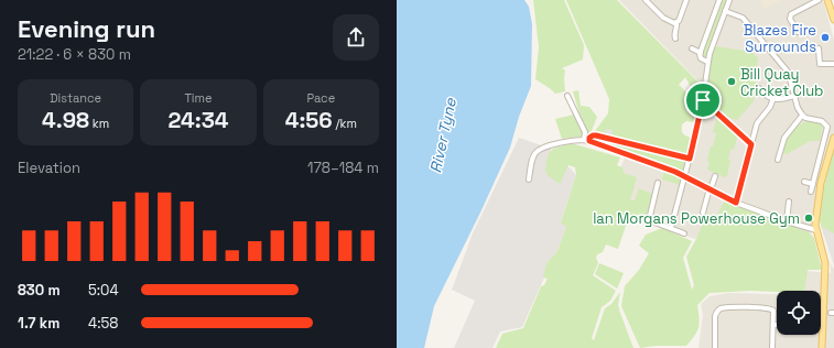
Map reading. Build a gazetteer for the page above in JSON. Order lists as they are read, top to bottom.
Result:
{
  "water": ["River Tyne"],
  "places": ["Blazes Fire Surrounds", "Bill Quay Cricket Club", "Ian Morgans Powerhouse Gym"],
  "page": {
    "heading": ["Evening run", "21:22 · 6 × 830 m"],
    "stats": [
      ["Distance", "4.98 km"],
      ["Time", "24:34"],
      ["Pace", "4:56 /km"]
    ],
    "chart": ["Elevation", "178–184 m"],
    "list": [
      {
        "name": "830 m",
        "note": "5:04"
      },
      {
        "name": "1.7 km",
        "note": "4:58"
      }
    ]
  }
}
